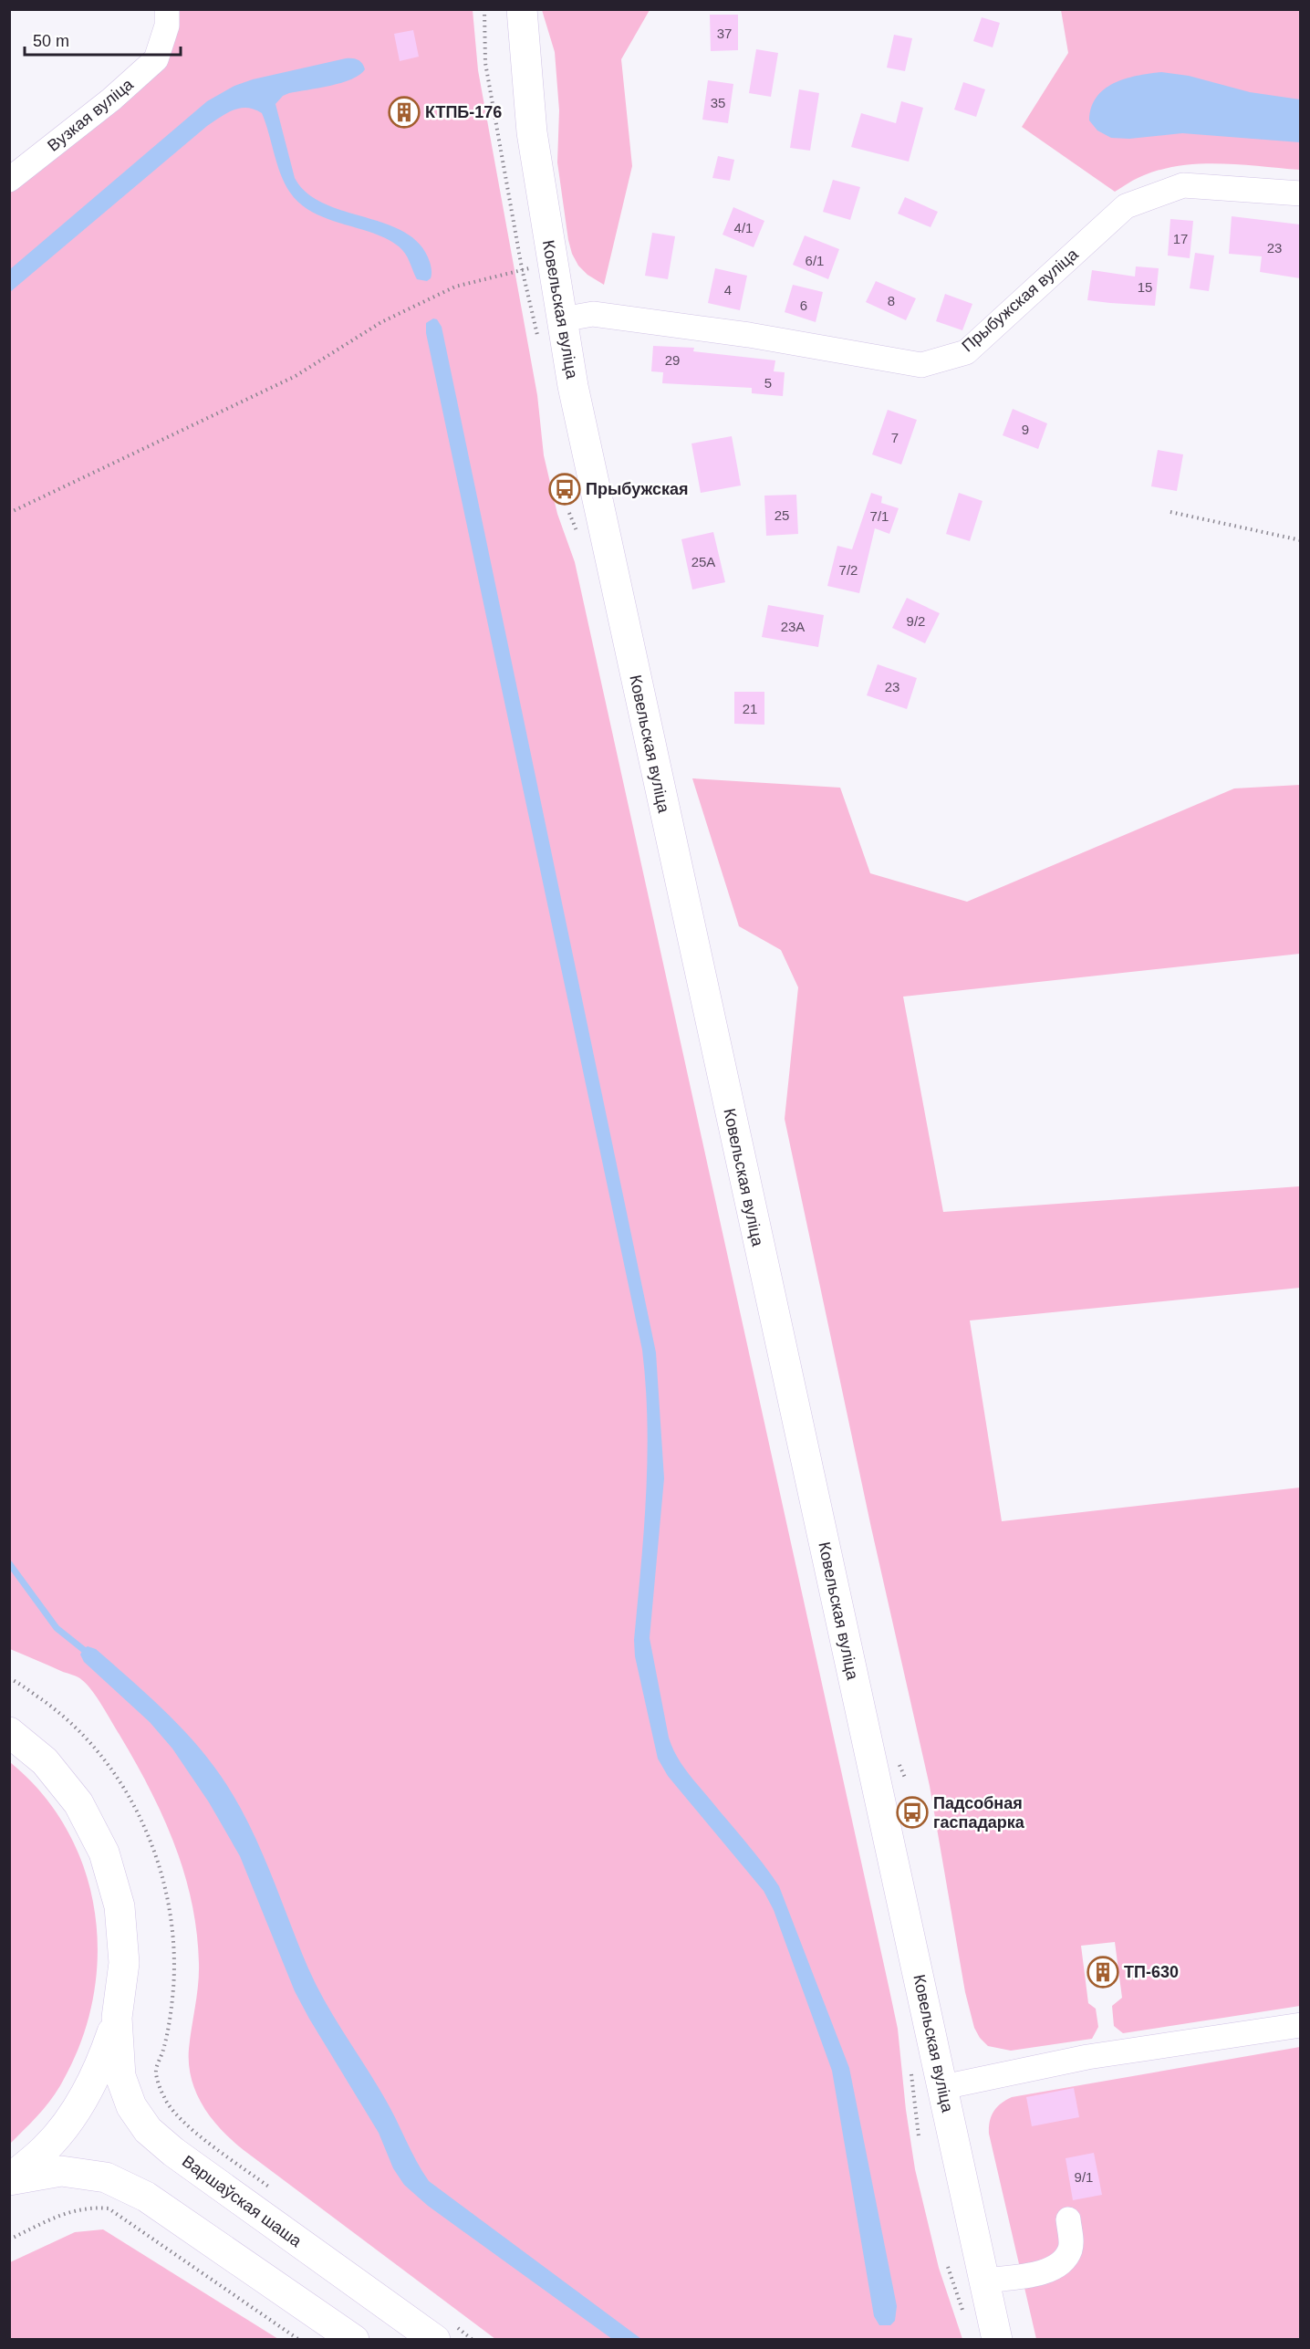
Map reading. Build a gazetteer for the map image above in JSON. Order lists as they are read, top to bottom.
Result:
{
  "streets": {
    "main road": ["Ковельская вуліца", "Варшаўская шаша"],
    "street": ["Вузкая вуліца", "Прыбужская вуліца"]
  },
  "crossings": [
    ["Прыбужская вуліца", "Ковельская вуліца"]
  ],
  "places": {
    "building": ["КТПБ-176", "ТП-630"],
    "bus stop": ["Прыбужская", "Падсобная гаспадарка"]
  },
  "house_numbers": [
    "37",
    "35",
    "4/1",
    "17",
    "23",
    "6/1",
    "15",
    "4",
    "8",
    "6",
    "29",
    "5",
    "9",
    "7",
    "25",
    "7/1",
    "25А",
    "7/2",
    "9/2",
    "23А",
    "23",
    "21",
    "9/1"
  ],
  "scale_bar": "50 m"
}
